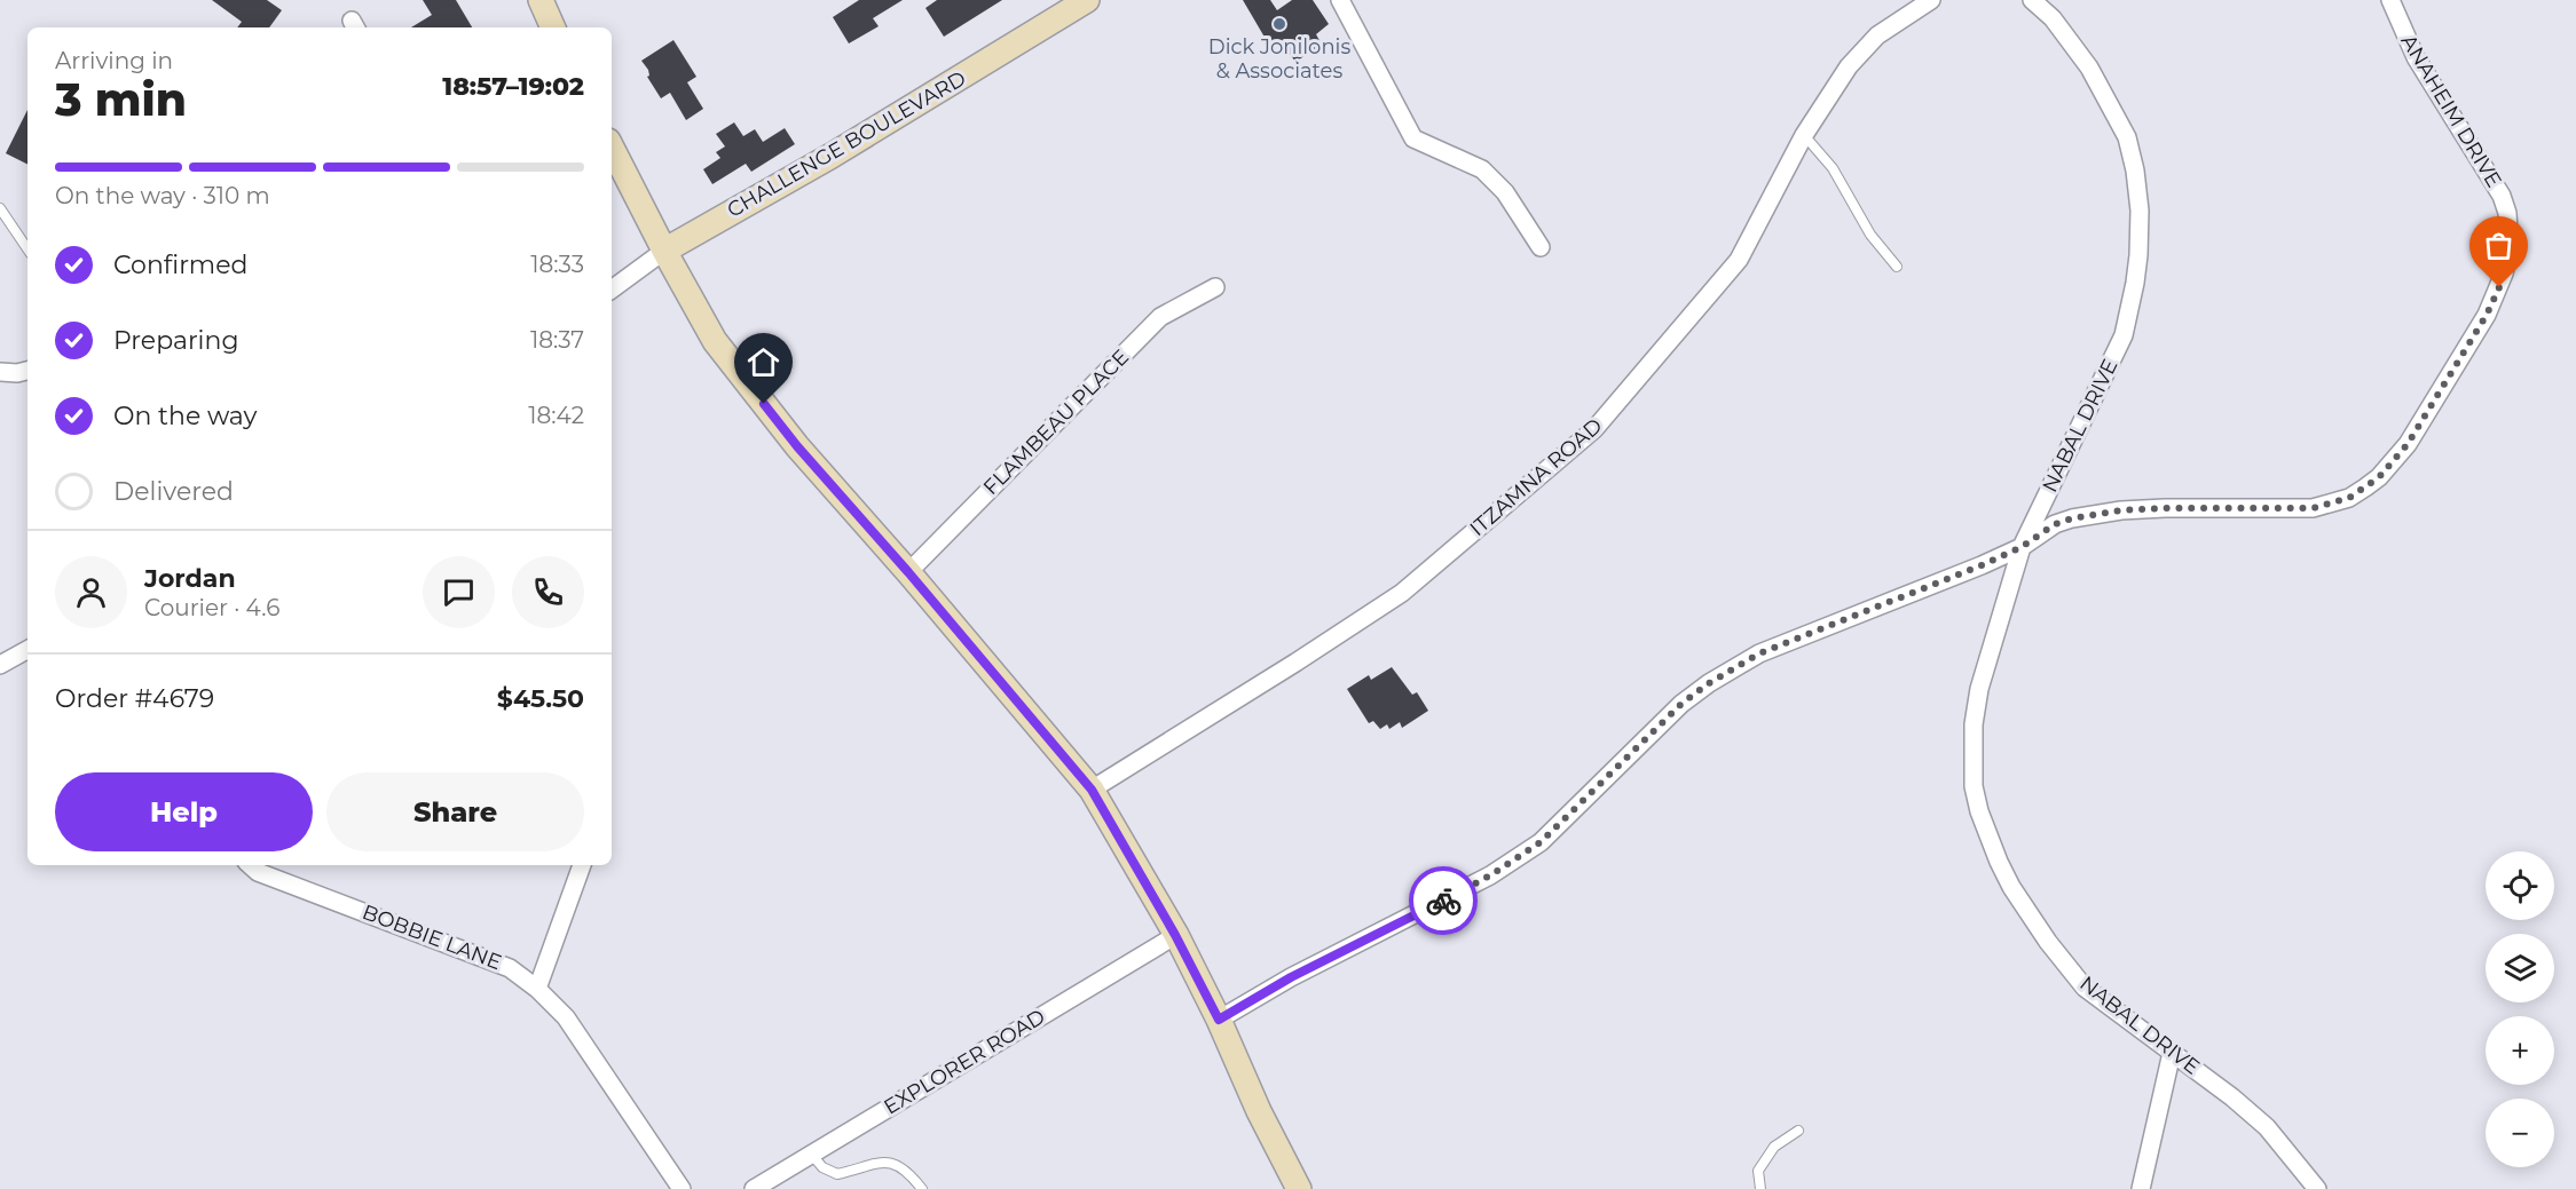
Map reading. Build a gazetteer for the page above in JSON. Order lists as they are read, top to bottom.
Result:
{
  "streets": {
    "main road": ["CHALLENGE BOULEVARD"],
    "street": [
      "ANAHEIM DRIVE",
      "FLAMBEAU PLACE",
      "NABAL DRIVE",
      "ITZAMNA ROAD",
      "BOBBIE LANE",
      "EXPLORER ROAD"
    ]
  },
  "crossings": [
    ["ANAHEIM DRIVE", "NABAL DRIVE"]
  ],
  "places": ["Dick Jonilonis & Associates"],
  "page": {
    "heading": ["3 min", "Arriving in", "18:57–19:02"],
    "panel": [
      "Jordan",
      "Courier · 4.6",
      "Order #4679",
      "$45.50"
    ],
    "bar": "On the way · 310 m",
    "list": [
      ["Confirmed", "18:33"],
      ["Preparing", "18:37"],
      ["On the way", "18:42"],
      "Delivered"
    ],
    "buttons": ["Help", "Share"],
    "map_buttons": ["+", "−"]
  }
}
